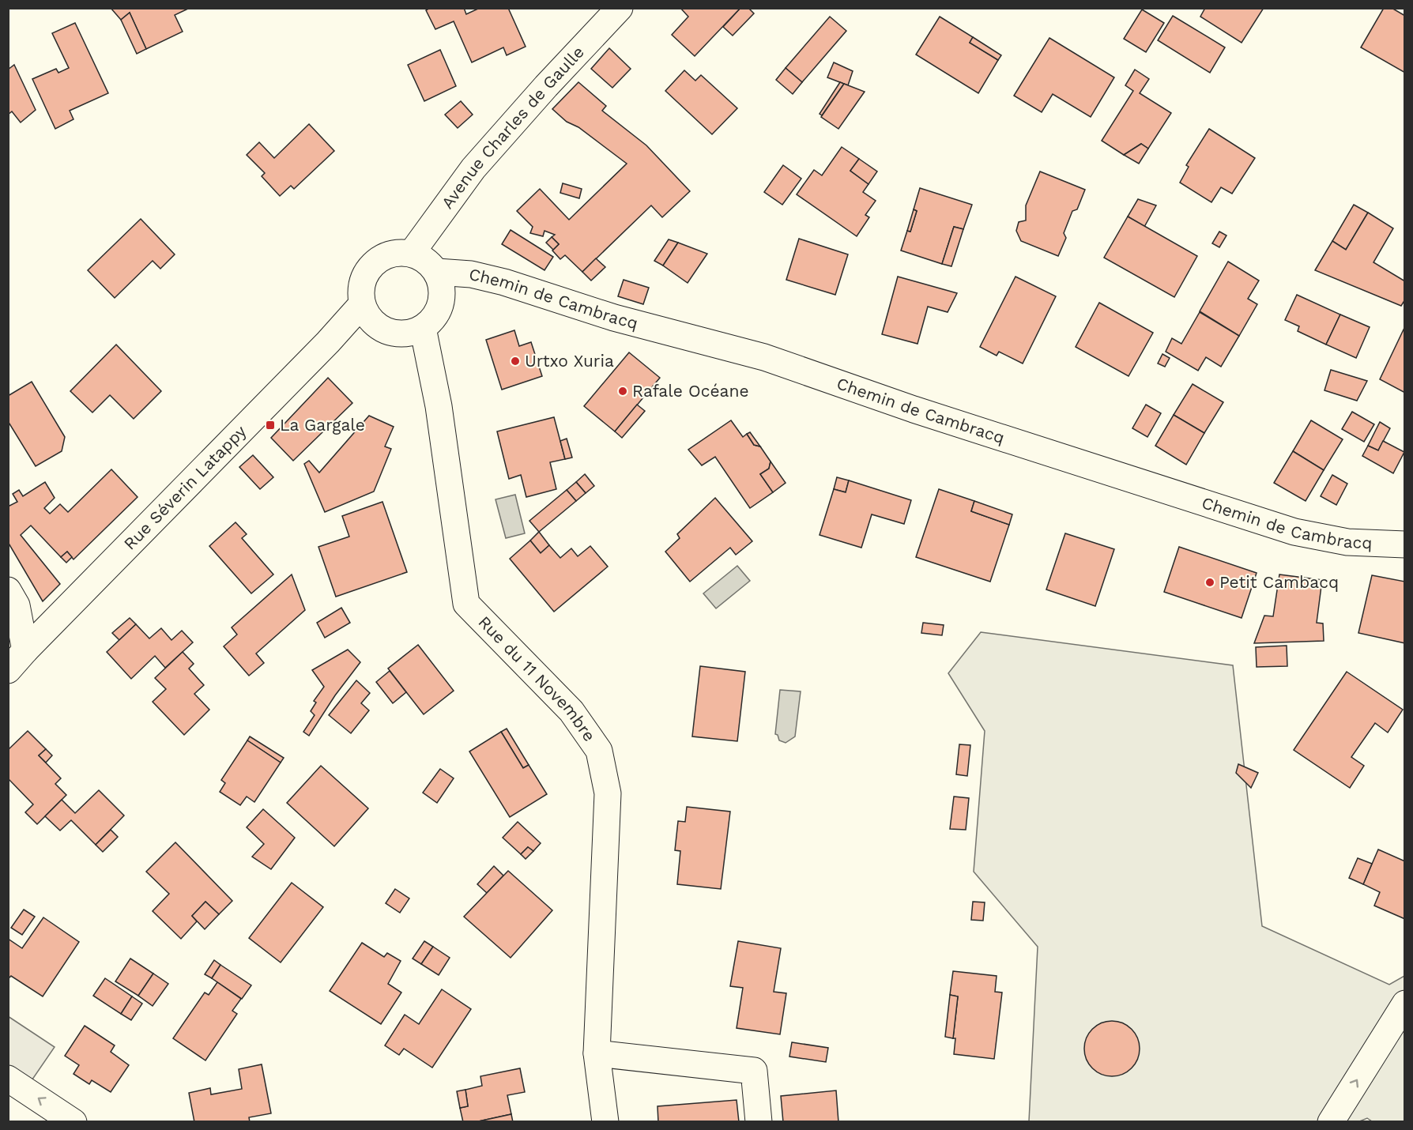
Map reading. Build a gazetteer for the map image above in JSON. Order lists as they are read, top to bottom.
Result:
{
  "streets": {
    "street": [
      "Avenue Charles de Gaulle",
      "Chemin de Cambracq",
      "Rue Séverin Latappy",
      "Rue du 11 Novembre"
    ]
  },
  "crossings": [
    ["Avenue Charles de Gaulle", "Chemin de Cambracq"],
    ["Avenue Charles de Gaulle", "Rue Séverin Latappy"],
    ["Avenue Charles de Gaulle", "Rue du 11 Novembre"],
    ["Chemin de Cambracq", "Rue Séverin Latappy"],
    ["Chemin de Cambracq", "Rue du 11 Novembre"],
    ["Rue Séverin Latappy", "Rue du 11 Novembre"]
  ],
  "places": {
    "other": ["Urtxo Xuria", "Rafale Océane", "Petit Cambacq"],
    "transit": ["La Gargale"]
  }
}
